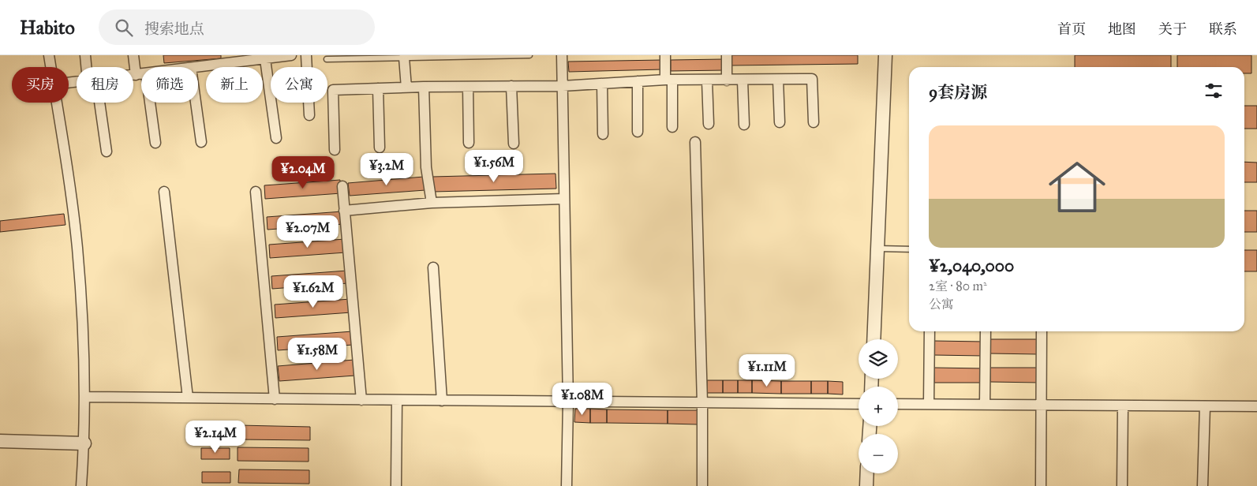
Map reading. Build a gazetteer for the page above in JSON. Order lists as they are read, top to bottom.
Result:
{
  "page": {
    "header": "Habito",
    "search": "搜索地点",
    "nav": [
      "首页",
      "地图",
      "关于",
      "联系"
    ],
    "chip": [
      "买房",
      "租房",
      "筛选",
      "新上",
      "公寓"
    ],
    "heading": "9套房源",
    "list": [
      {
        "name": "¥2,040,000",
        "note": "2室 · 80 m² · 公寓"
      }
    ],
    "price": [
      "¥1.56M",
      "¥3.2M",
      "¥2.04M",
      "¥2.07M",
      "¥1.62M",
      "¥1.58M",
      "¥1.11M",
      "¥1.08M",
      "¥2.14M"
    ],
    "map_buttons": ["+", "−"]
  }
}
